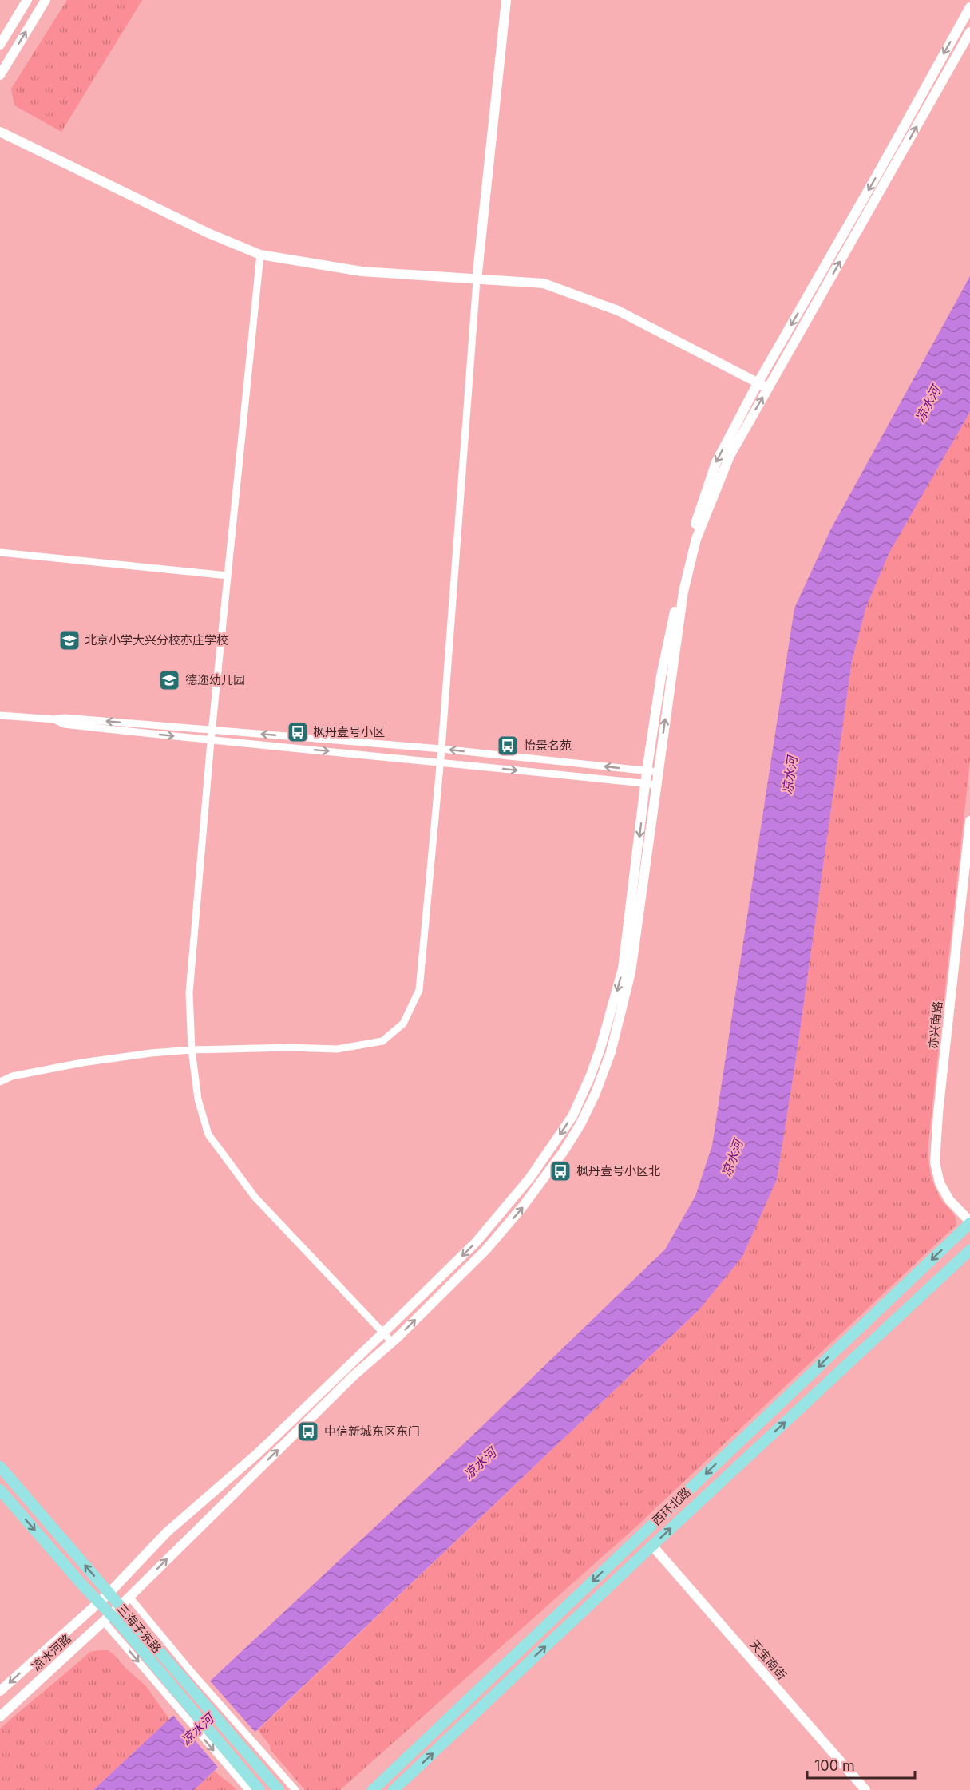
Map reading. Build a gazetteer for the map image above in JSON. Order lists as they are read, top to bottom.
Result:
{
  "streets": {
    "main road": ["西环北路", "三海子东路"],
    "street": ["亦兴南路", "凉水河路", "天宝南街"]
  },
  "crossings": [
    ["亦兴南路", "西环北路"],
    ["西环北路", "天宝南街"],
    ["三海子东路", "凉水河路"]
  ],
  "water": ["凉水河"],
  "places": {
    "school or university": ["北京小学大兴分校亦庄学校", "德迩幼儿园"],
    "bus stop": [
      "枫丹壹号小区",
      "怡景名苑",
      "枫丹壹号小区北",
      "中信新城东区东门"
    ]
  },
  "scale_bar": "100 m"
}
